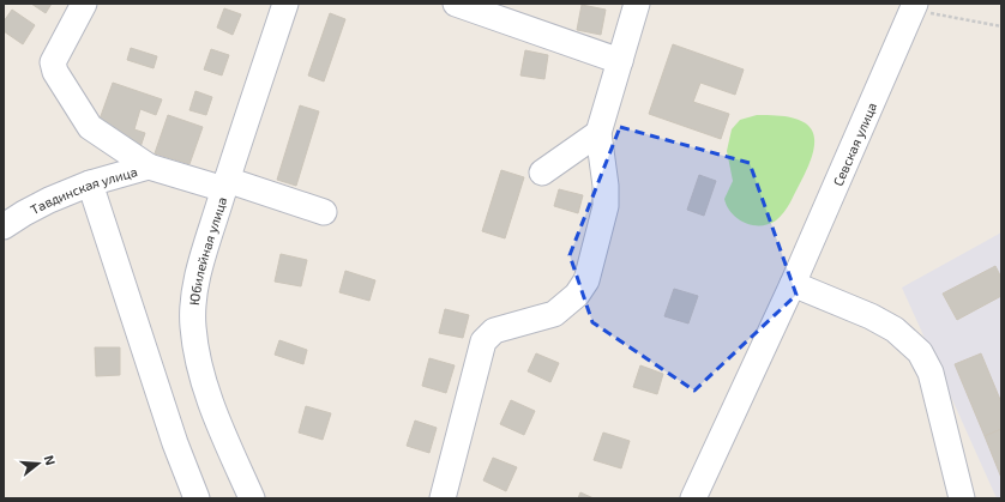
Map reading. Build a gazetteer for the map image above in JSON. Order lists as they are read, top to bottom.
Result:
{
  "streets": {
    "street": ["Севская улица", "Тавдинская улица", "Юбилейная улица"]
  },
  "crossings": [
    ["Тавдинская улица", "Юбилейная улица"]
  ],
  "north": "right"
}
